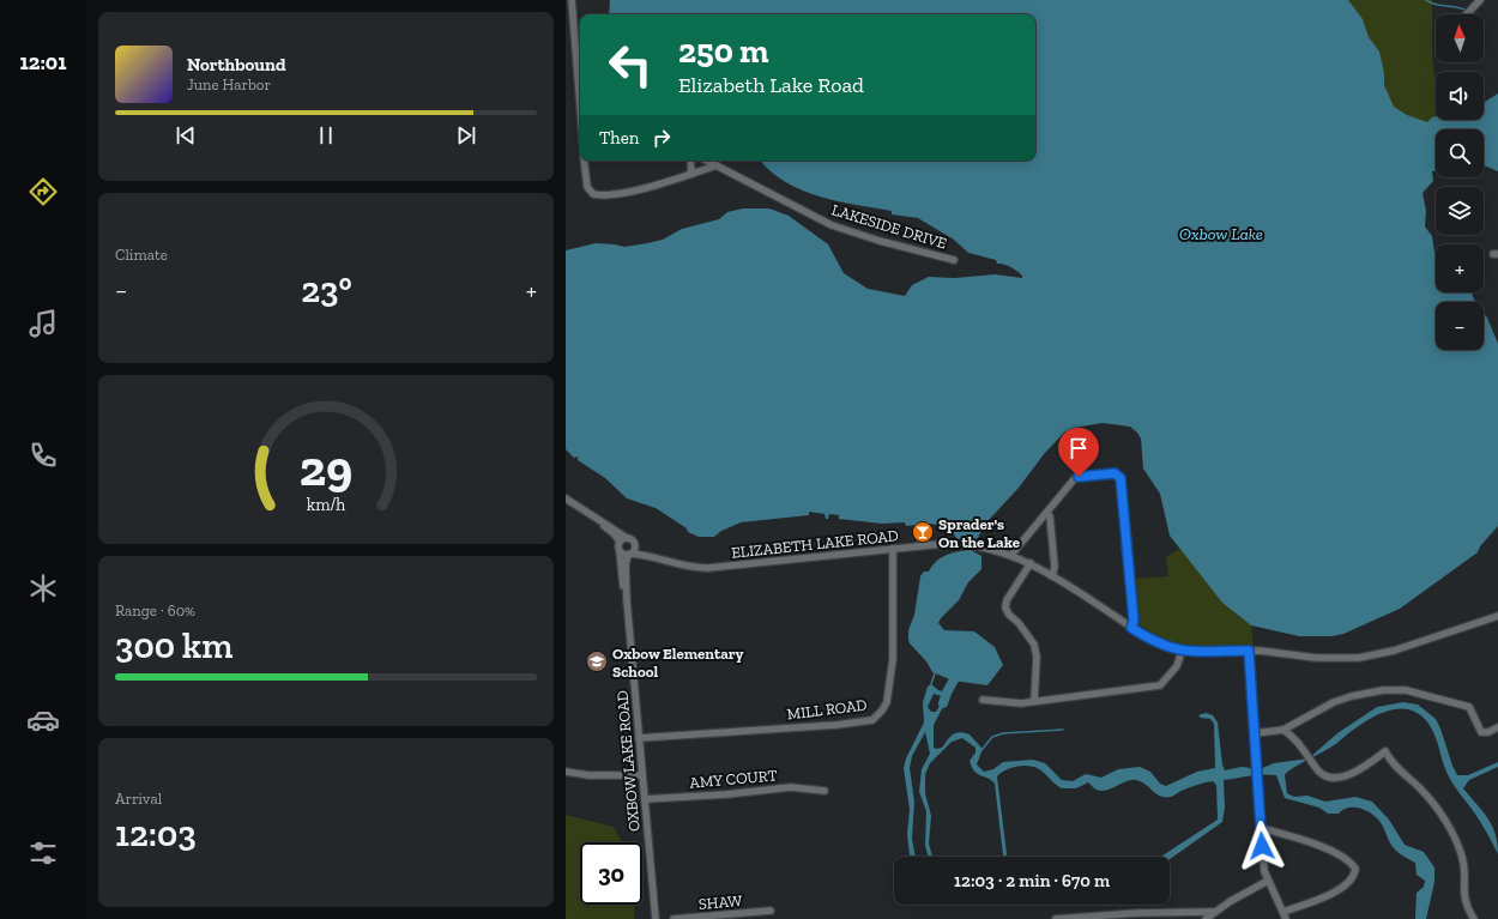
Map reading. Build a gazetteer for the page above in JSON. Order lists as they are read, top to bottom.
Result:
{
  "streets": {
    "street": [
      "LAKESIDE DRIVE",
      "ELIZABETH LAKE ROAD",
      "MILL ROAD",
      "OXBOW LAKE ROAD",
      "AMY COURT",
      "SHAW"
    ]
  },
  "crossings": [
    ["ELIZABETH LAKE ROAD", "MILL ROAD"],
    ["ELIZABETH LAKE ROAD", "OXBOW LAKE ROAD"],
    ["MILL ROAD", "OXBOW LAKE ROAD"],
    ["OXBOW LAKE ROAD", "AMY COURT"]
  ],
  "water": ["Oxbow Lake"],
  "places": {
    "bar": ["Sprader's On the Lake"],
    "school or university": ["Oxbow Elementary School"]
  },
  "north": "top",
  "page": {
    "tabs": "12:01",
    "map_buttons": ["+", "−"],
    "turn": ["250 m", "Elizabeth Lake Road"],
    "song": ["Northbound", "June Harbor"],
    "then": "Then",
    "tile": [
      "Climate",
      ["Range · 60%", "300 km"],
      ["Arrival", "12:03"]
    ],
    "heat": ["−", "23°", "+"],
    "limit": "30",
    "trip": "12:03 · 2 min · 670 m",
    "gauge": ["29", "km/h"]
  }
}
